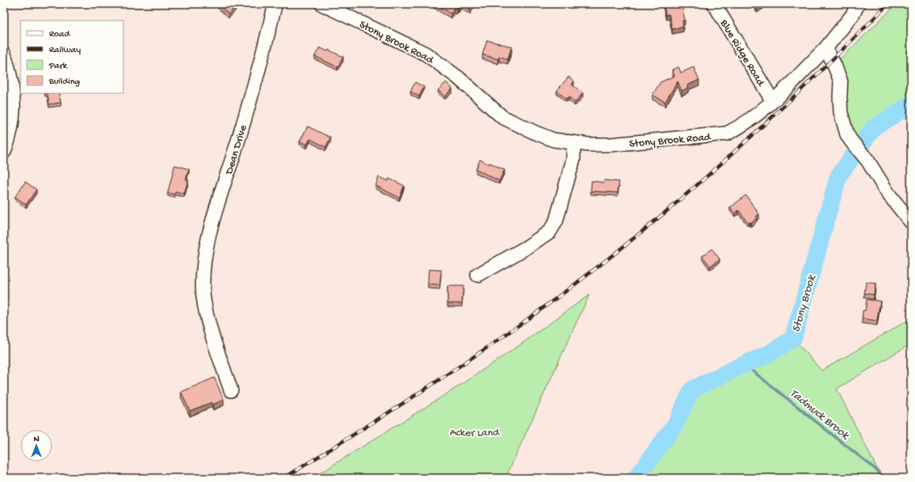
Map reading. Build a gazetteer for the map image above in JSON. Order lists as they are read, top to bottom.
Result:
{
  "streets": {
    "street": ["Stony Brook Road", "Blue Ridge Road", "Dean Drive"]
  },
  "crossings": [
    ["Stony Brook Road", "Blue Ridge Road"]
  ],
  "water": ["Stony Brook", "Tadmuck Brook"],
  "parks": ["Acker Land"],
  "legend": [
    "Road",
    "Railway",
    "Park",
    "Building"
  ],
  "north": "top"
}
